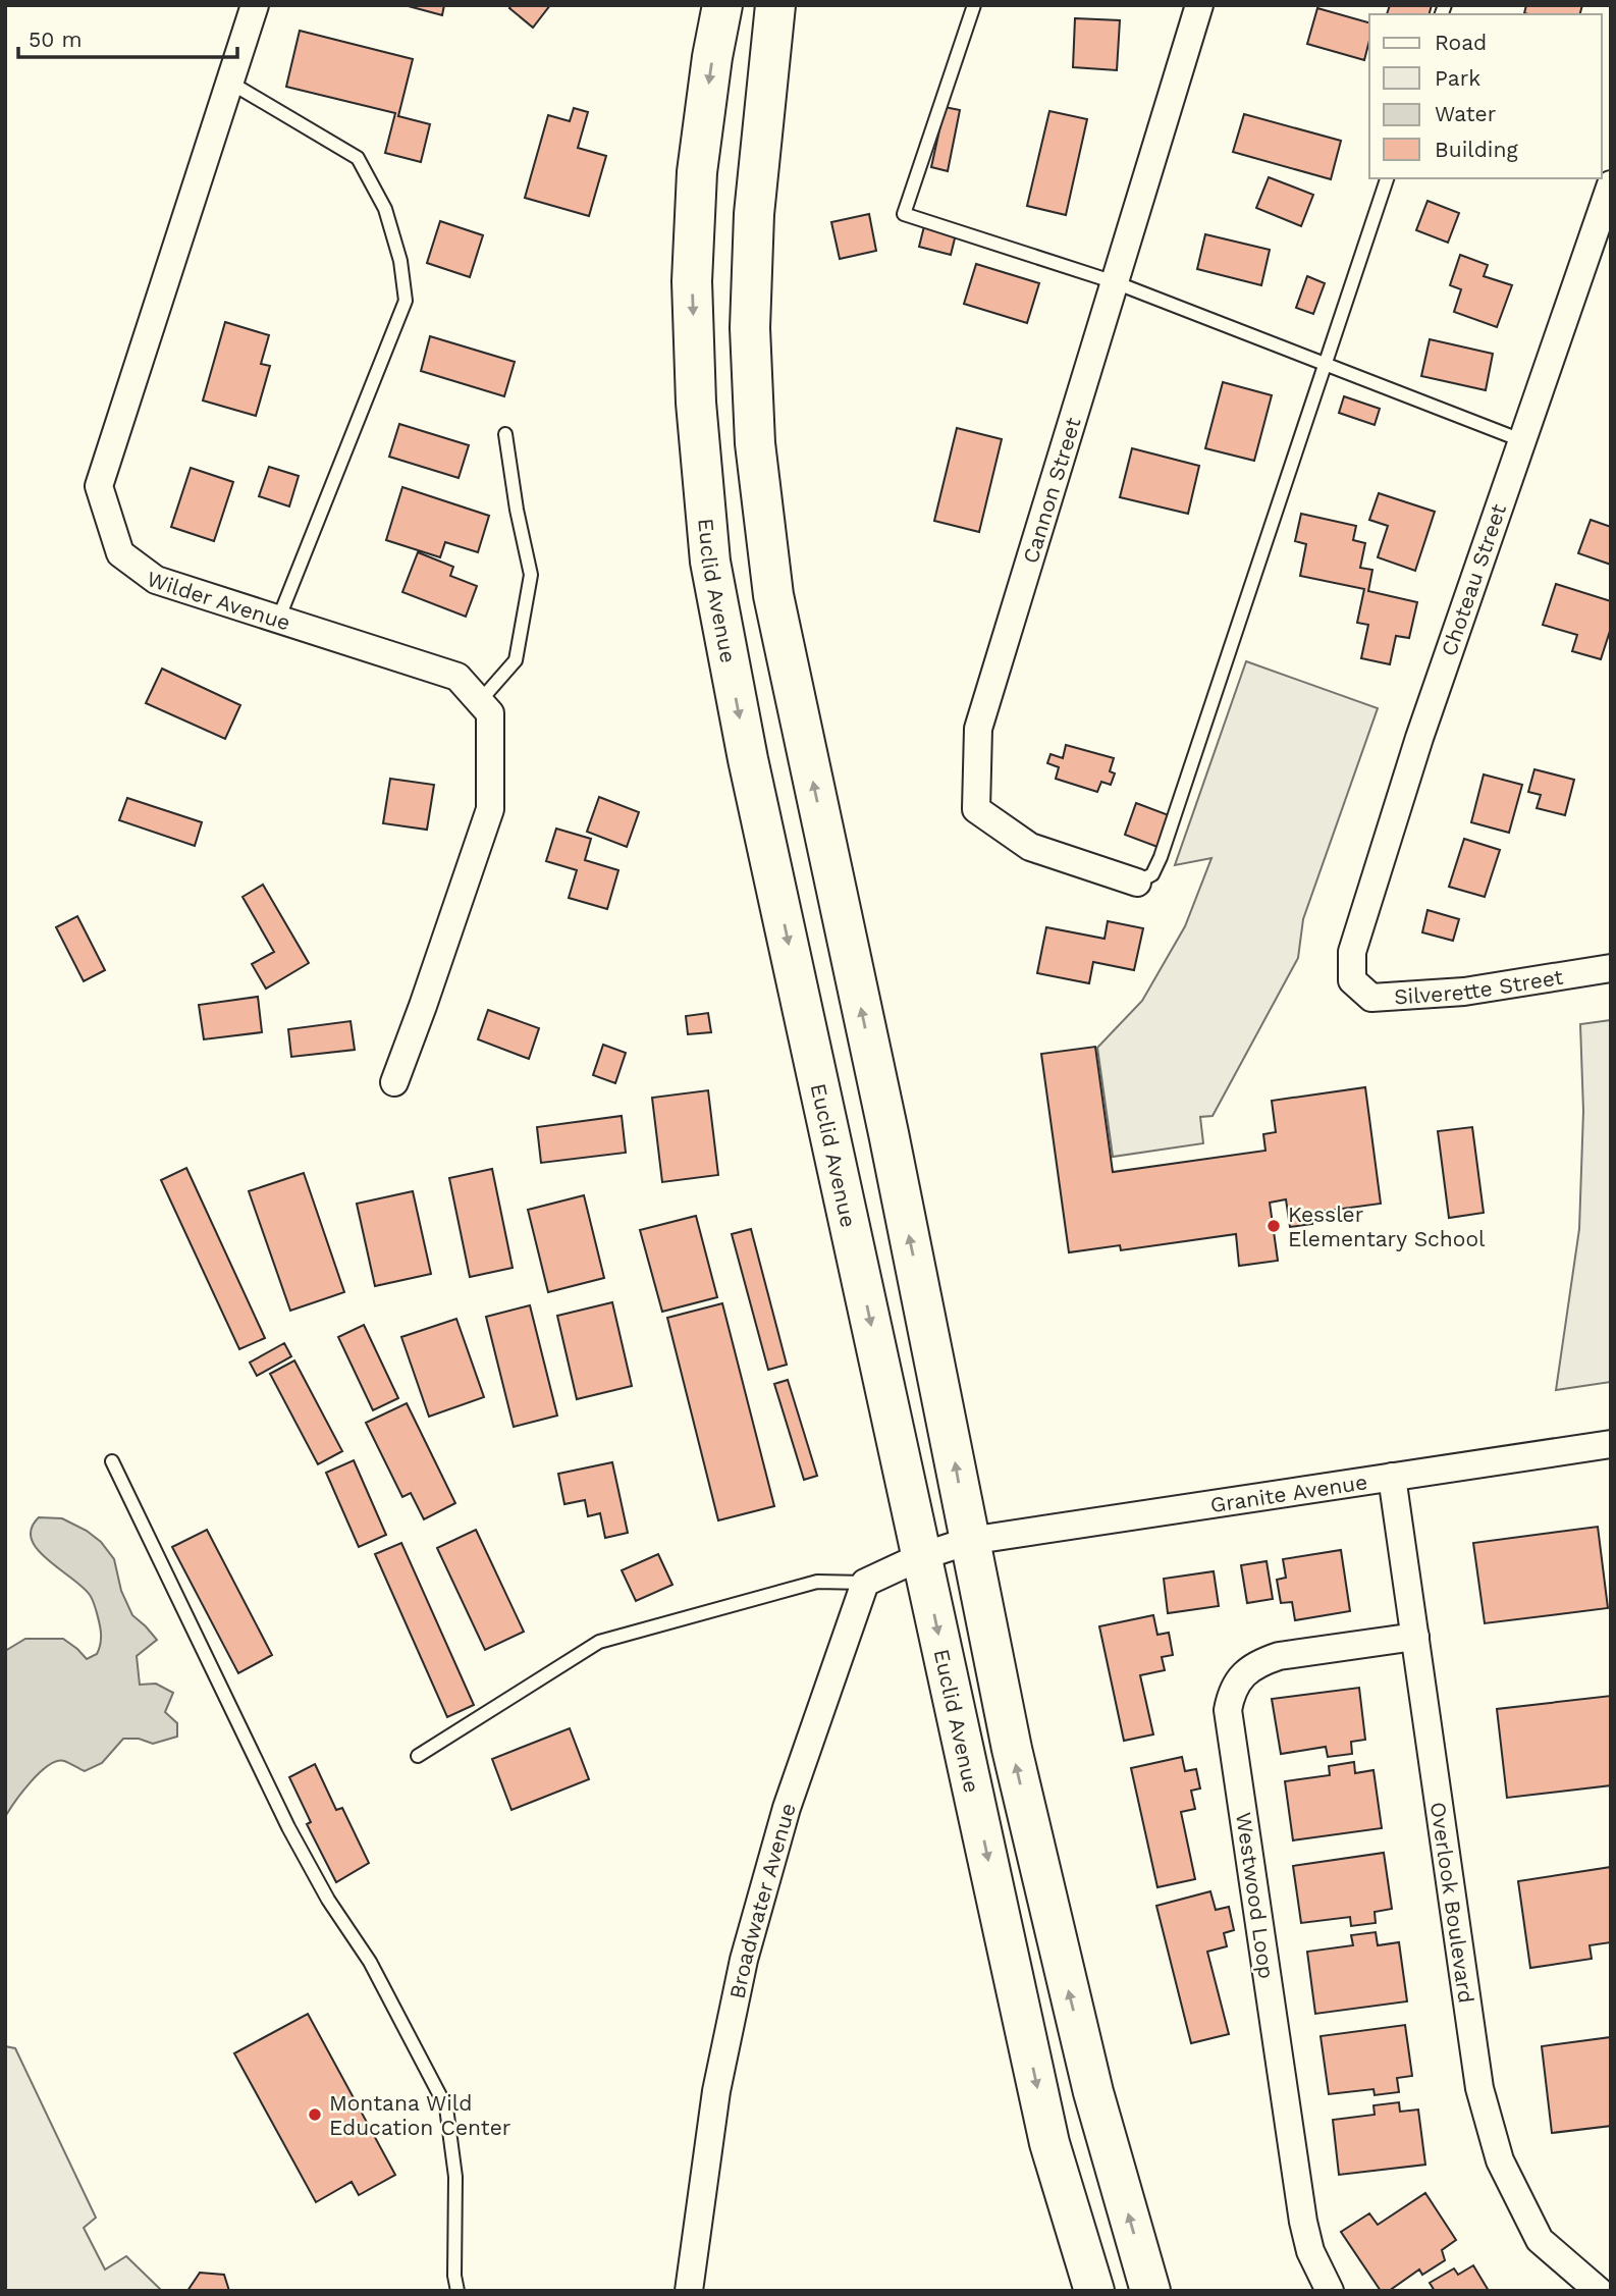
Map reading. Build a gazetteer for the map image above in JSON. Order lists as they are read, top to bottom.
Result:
{
  "streets": {
    "highway": ["Euclid Avenue"],
    "street": [
      "Cannon Street",
      "Choteau Street",
      "Wilder Avenue",
      "Silverette Street",
      "Granite Avenue",
      "Westwood Loop",
      "Broadwater Avenue",
      "Overlook Boulevard"
    ]
  },
  "crossings": [
    ["Choteau Street", "Silverette Street"],
    ["Euclid Avenue", "Granite Avenue"],
    ["Granite Avenue", "Overlook Boulevard"],
    ["Westwood Loop", "Overlook Boulevard"]
  ],
  "places": ["Kessler Elementary School", "Montana Wild Education Center"],
  "legend": [
    "Road",
    "Park",
    "Water",
    "Building"
  ],
  "scale_bar": "50 m"
}
